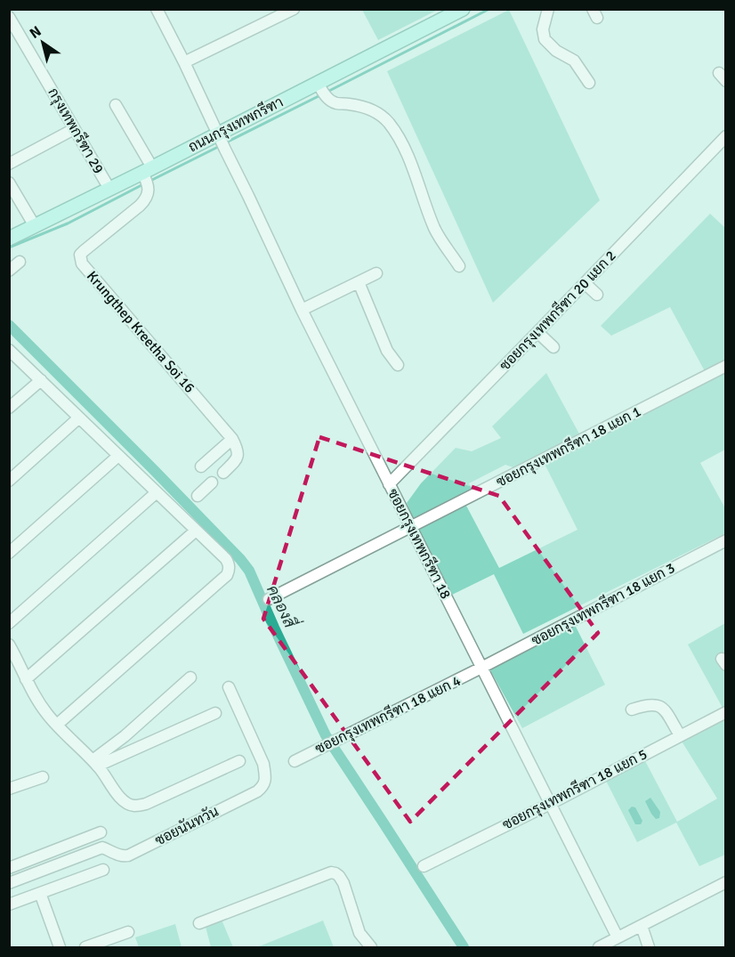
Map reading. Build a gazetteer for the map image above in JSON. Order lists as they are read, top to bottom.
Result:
{
  "streets": {
    "main road": ["ถนนกรุงเทพกรีฑา"],
    "street": [
      "กรุงเทพกรีฑา 29",
      "ซอยกรุงเทพกรีฑา 20 แยก 2",
      "Krungthep Kreetha Soi 16",
      "ซอยกรุงเทพกรีฑา 18 แยก 1",
      "ซอยกรุงเทพกรีฑา 18",
      "ซอยกรุงเทพกรีฑา 18 แยก 3",
      "ซอยกรุงเทพกรีฑา 18 แยก 4",
      "ซอยกรุงเทพกรีฑา 18 แยก 5",
      "ซอยนันทวัน"
    ]
  },
  "crossings": [
    ["ถนนกรุงเทพกรีฑา", "กรุงเทพกรีฑา 29"],
    ["ถนนกรุงเทพกรีฑา", "Krungthep Kreetha Soi 16"],
    ["ถนนกรุงเทพกรีฑา", "ซอยกรุงเทพกรีฑา 18"],
    ["ซอยกรุงเทพกรีฑา 20 แยก 2", "ซอยกรุงเทพกรีฑา 18"],
    ["ซอยกรุงเทพกรีฑา 18 แยก 1", "ซอยกรุงเทพกรีฑา 18"],
    ["ซอยกรุงเทพกรีฑา 18", "ซอยกรุงเทพกรีฑา 18 แยก 3"],
    ["ซอยกรุงเทพกรีฑา 18", "ซอยกรุงเทพกรีฑา 18 แยก 4"],
    ["ซอยกรุงเทพกรีฑา 18", "ซอยกรุงเทพกรีฑา 18 แยก 5"],
    ["ซอยกรุงเทพกรีฑา 18 แยก 3", "ซอยกรุงเทพกรีฑา 18 แยก 4"]
  ],
  "water": ["คลองสี่"],
  "north": "top left"
}
